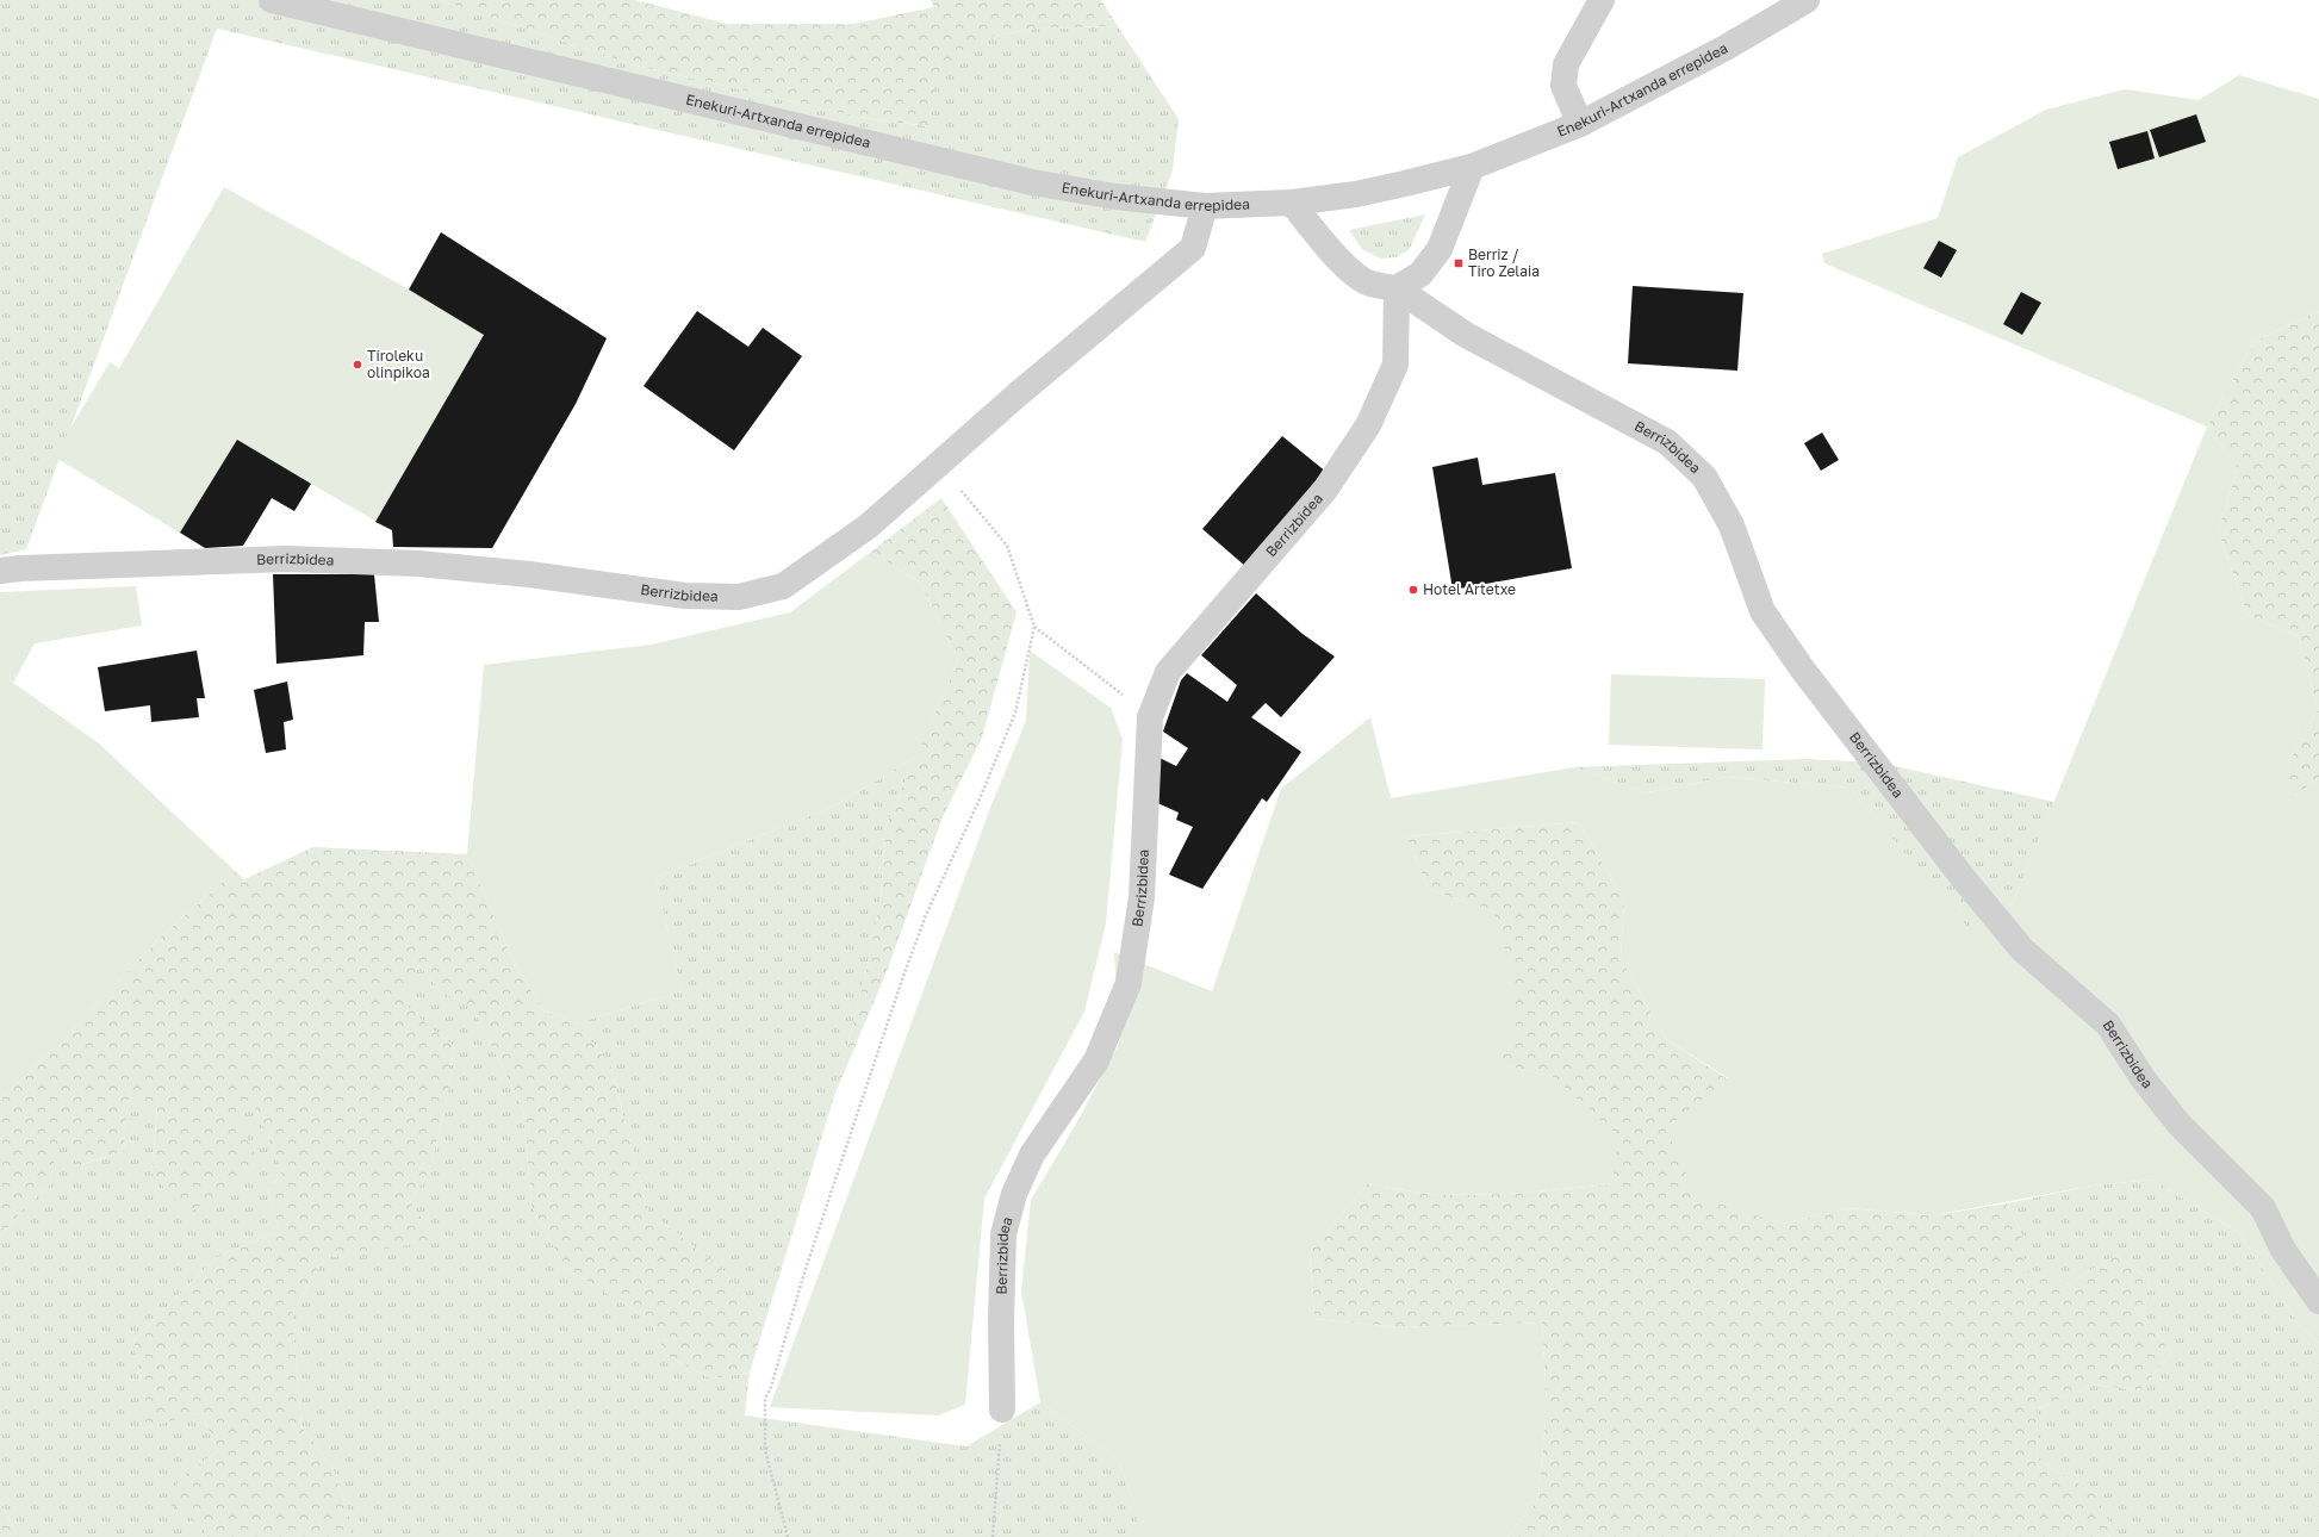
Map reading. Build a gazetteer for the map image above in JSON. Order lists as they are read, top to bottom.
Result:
{
  "streets": {
    "street": ["Enekuri-Artxanda errepidea", "Berrizbidea"]
  },
  "crossings": [
    ["Enekuri-Artxanda errepidea", "Berrizbidea"]
  ],
  "places": {
    "transit": ["Berriz / Tiro Zelaia"],
    "other": ["Tiroleku olinpikoa", "Hotel Artetxe"]
  }
}
